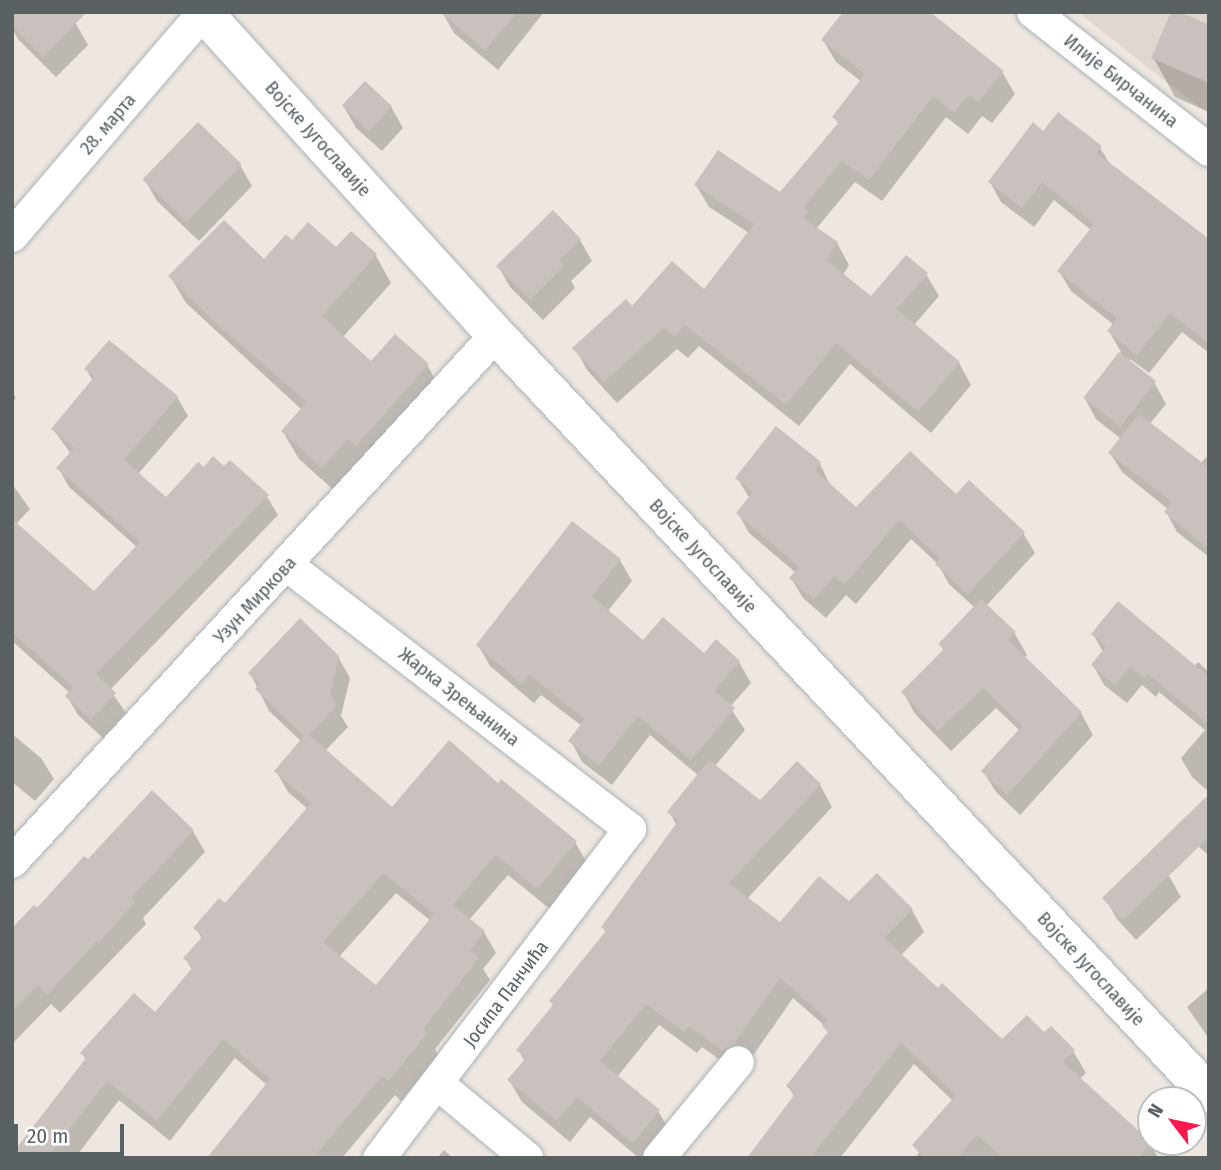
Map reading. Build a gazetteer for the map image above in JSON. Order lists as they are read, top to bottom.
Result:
{
  "streets": {
    "main road": ["Војске Југославије"],
    "street": [
      "Илије Бирчанина",
      "28. марта",
      "Узун Миркова",
      "Жарка Зрењанина",
      "Јосипа Панчића"
    ]
  },
  "crossings": [
    ["28. марта", "Војске Југославије"],
    ["Војске Југославије", "Узун Миркова"],
    ["Узун Миркова", "Жарка Зрењанина"],
    ["Жарка Зрењанина", "Јосипа Панчића"]
  ],
  "scale_bar": "20 m",
  "north": "top left"
}
